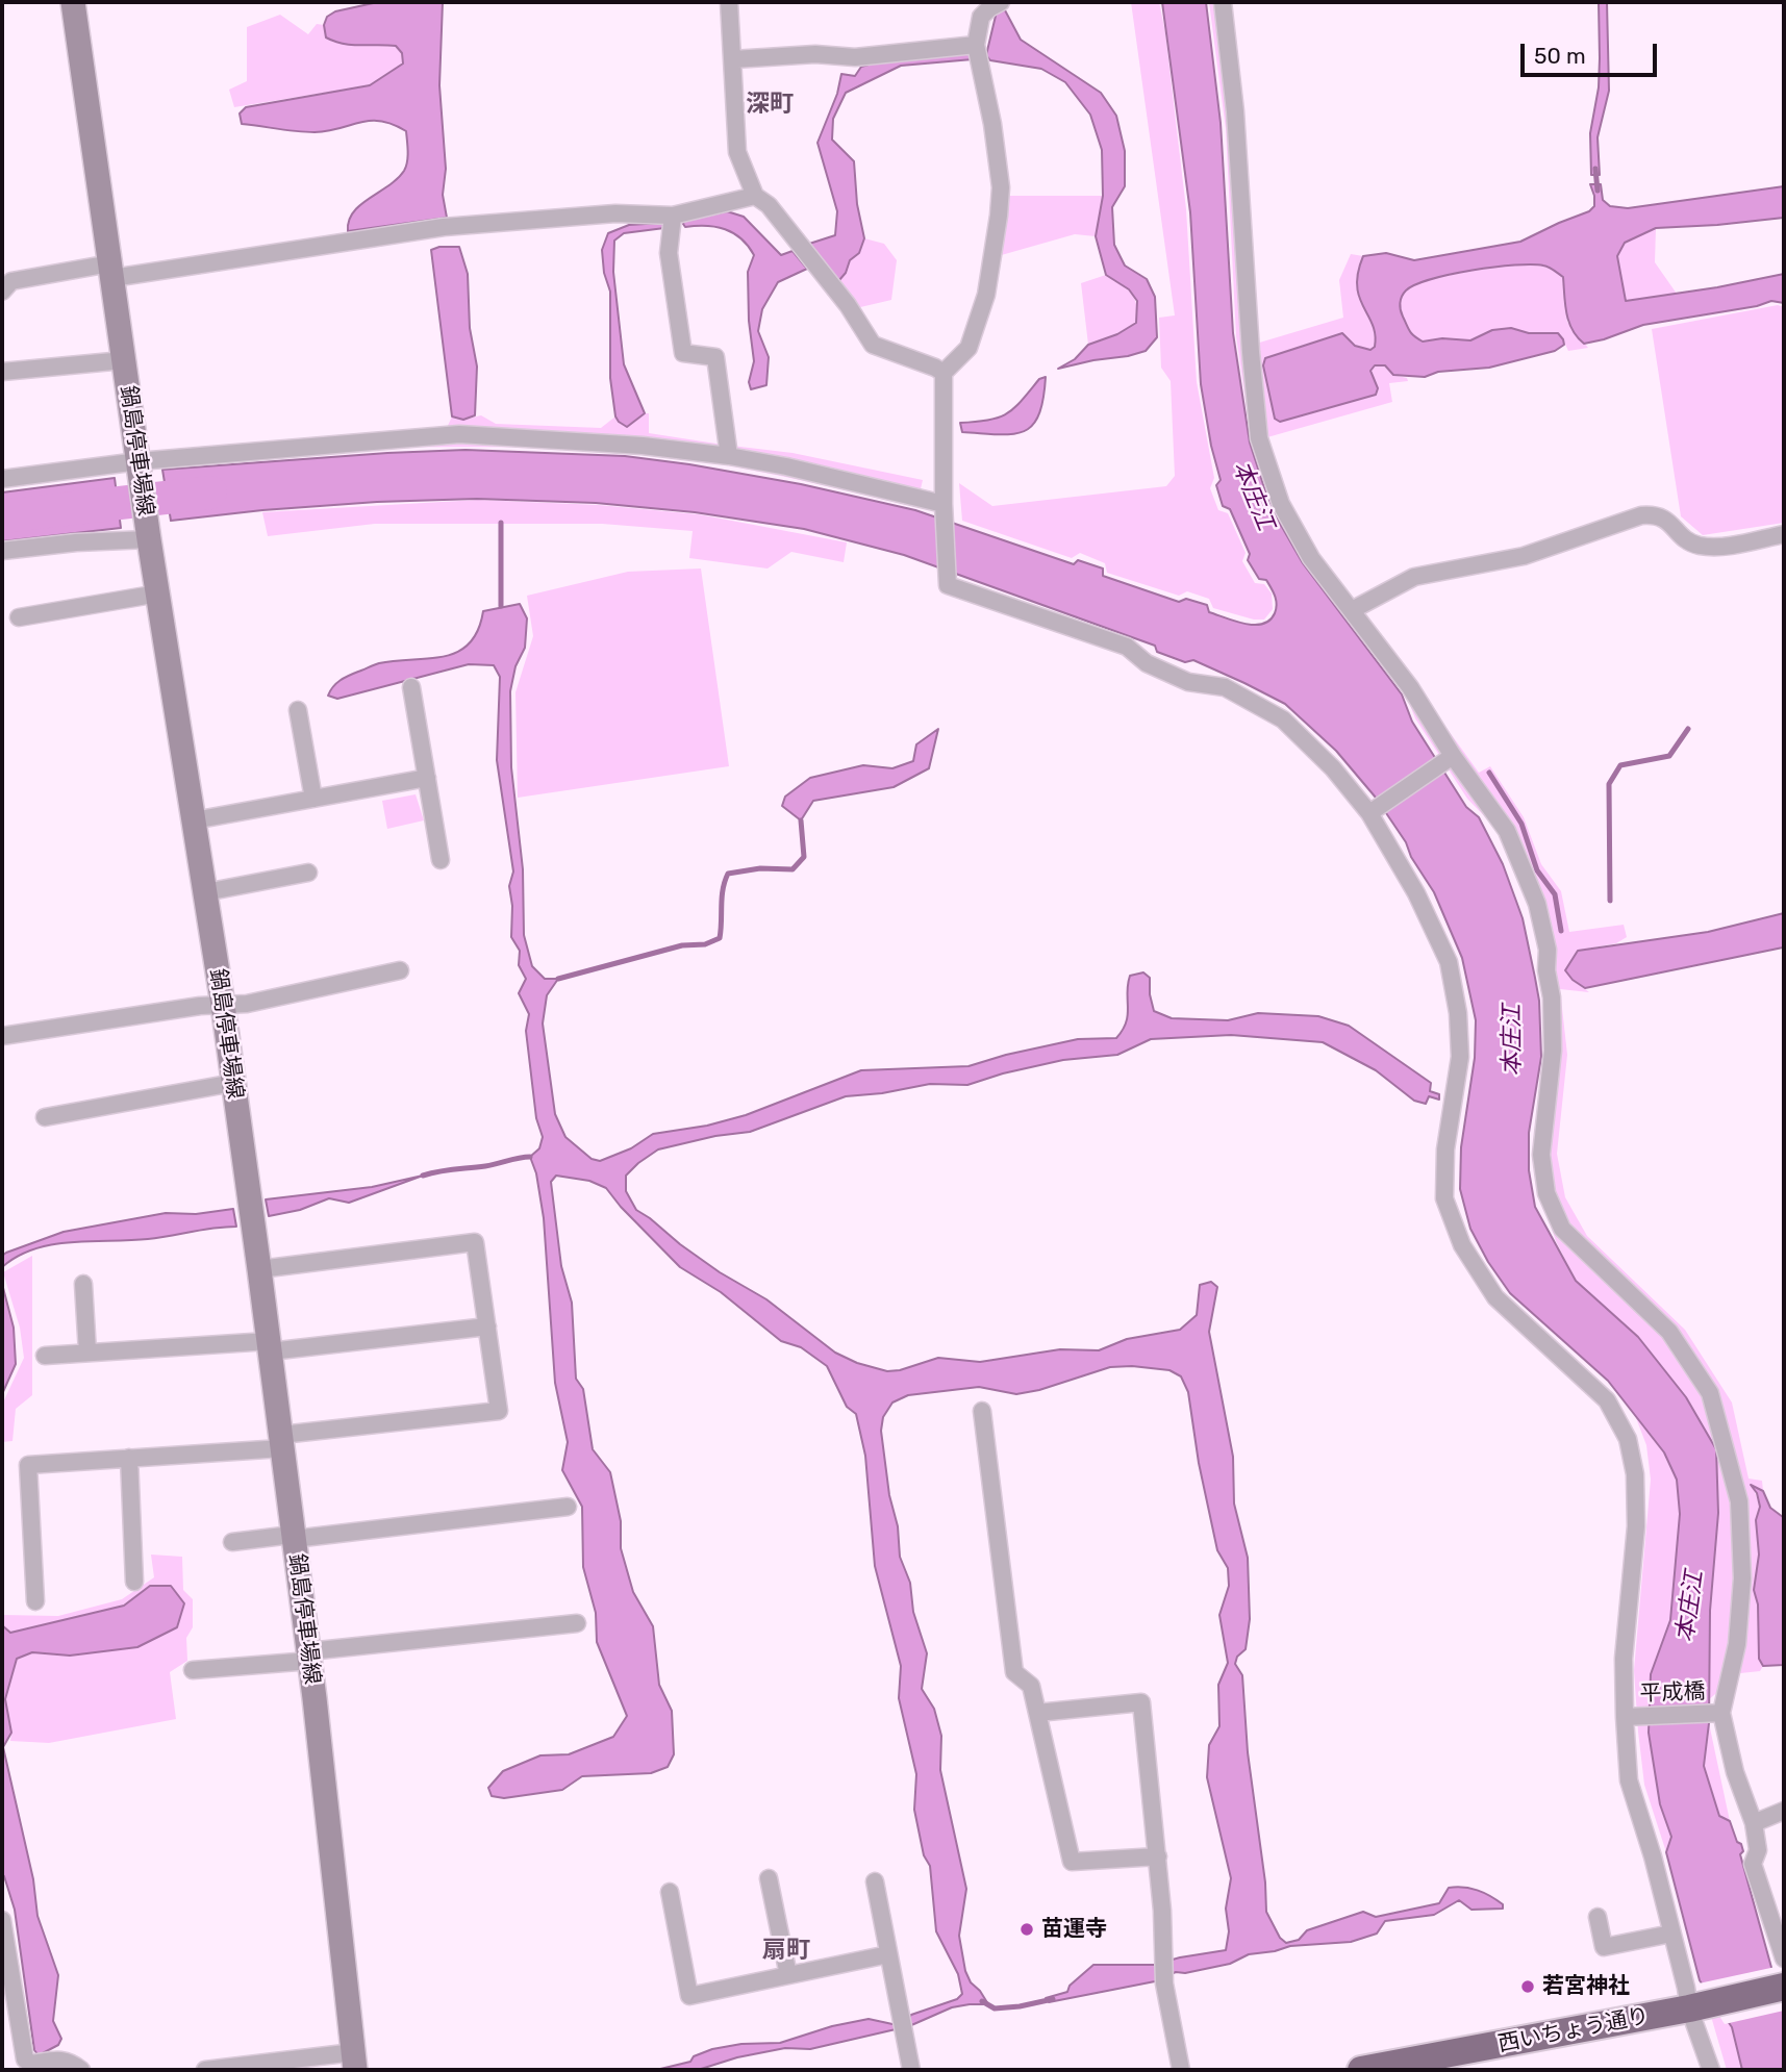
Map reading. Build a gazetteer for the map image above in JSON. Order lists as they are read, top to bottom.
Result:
{
  "streets": {
    "highway": ["西いちょう通り"],
    "main road": ["鍋島停車場線"],
    "street": ["平成橋"]
  },
  "districts": ["深町", "扇町"],
  "water": ["本庄江"],
  "places": ["苗運寺", "若宮神社"],
  "scale_bar": "50 m"
}
